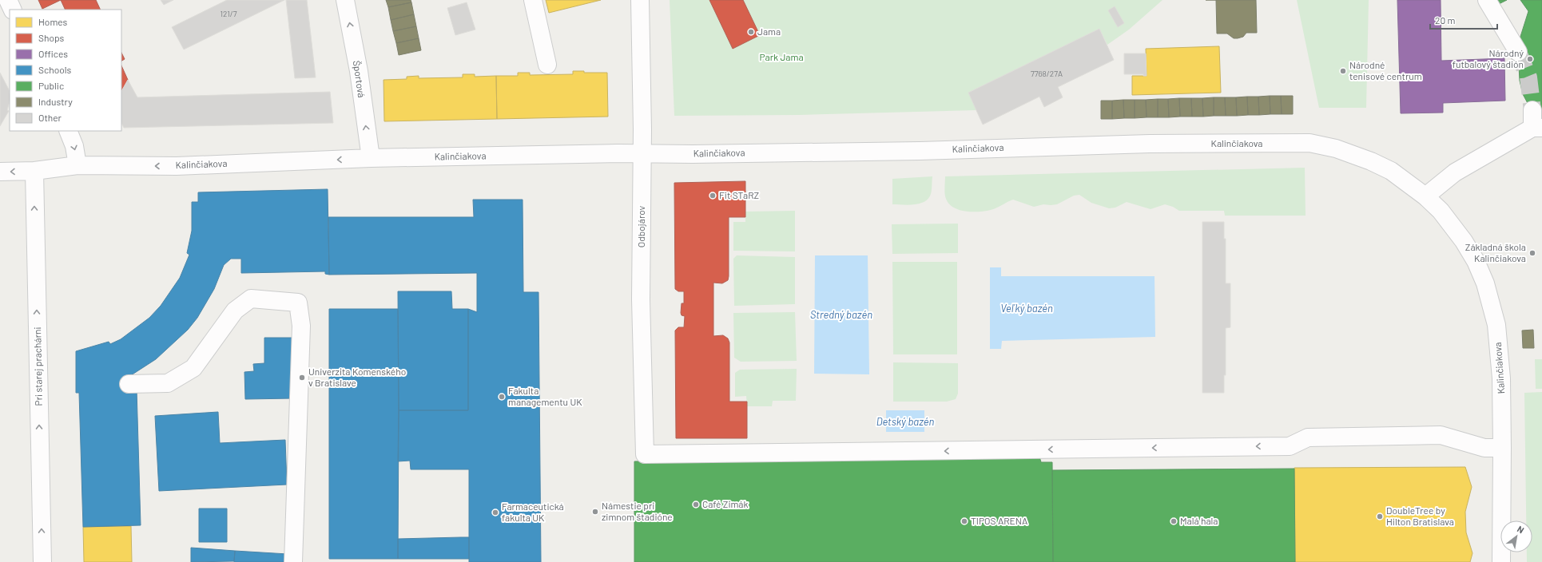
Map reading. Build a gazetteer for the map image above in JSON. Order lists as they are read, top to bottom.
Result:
{
  "streets": {
    "street": [
      "Športová",
      "Kalinčiakova",
      "Odbojárov",
      "Pri starej prachárni"
    ]
  },
  "crossings": [
    ["Športová", "Kalinčiakova"],
    ["Kalinčiakova", "Odbojárov"],
    ["Kalinčiakova", "Pri starej prachárni"]
  ],
  "one_way": ["Športová", "Pri starej prachárni"],
  "water": ["Veľký bazén", "Stredný bazén", "Detský bazén"],
  "parks": ["Park Jama"],
  "places": [
    "Jama",
    "Národný futbalový štadión",
    "Národné tenisové centrum",
    "Fit STaRZ",
    "Základná škola Kalinčiakova",
    "Univerzita Komenského v Bratislave",
    "Fakulta managementu UK",
    "Café Zimák",
    "Námestie pri zimnom štadióne",
    "Farmaceutická fakulta UK",
    "DoubleTree by Hilton Bratislava",
    "TIPOS ARENA",
    "Malá hala"
  ],
  "house_numbers": ["121/7", "7768/27A"],
  "legend": [
    "Homes",
    "Shops",
    "Offices",
    "Schools",
    "Public",
    "Industry",
    "Other"
  ],
  "scale_bar": "20 m",
  "north": "top right"
}
